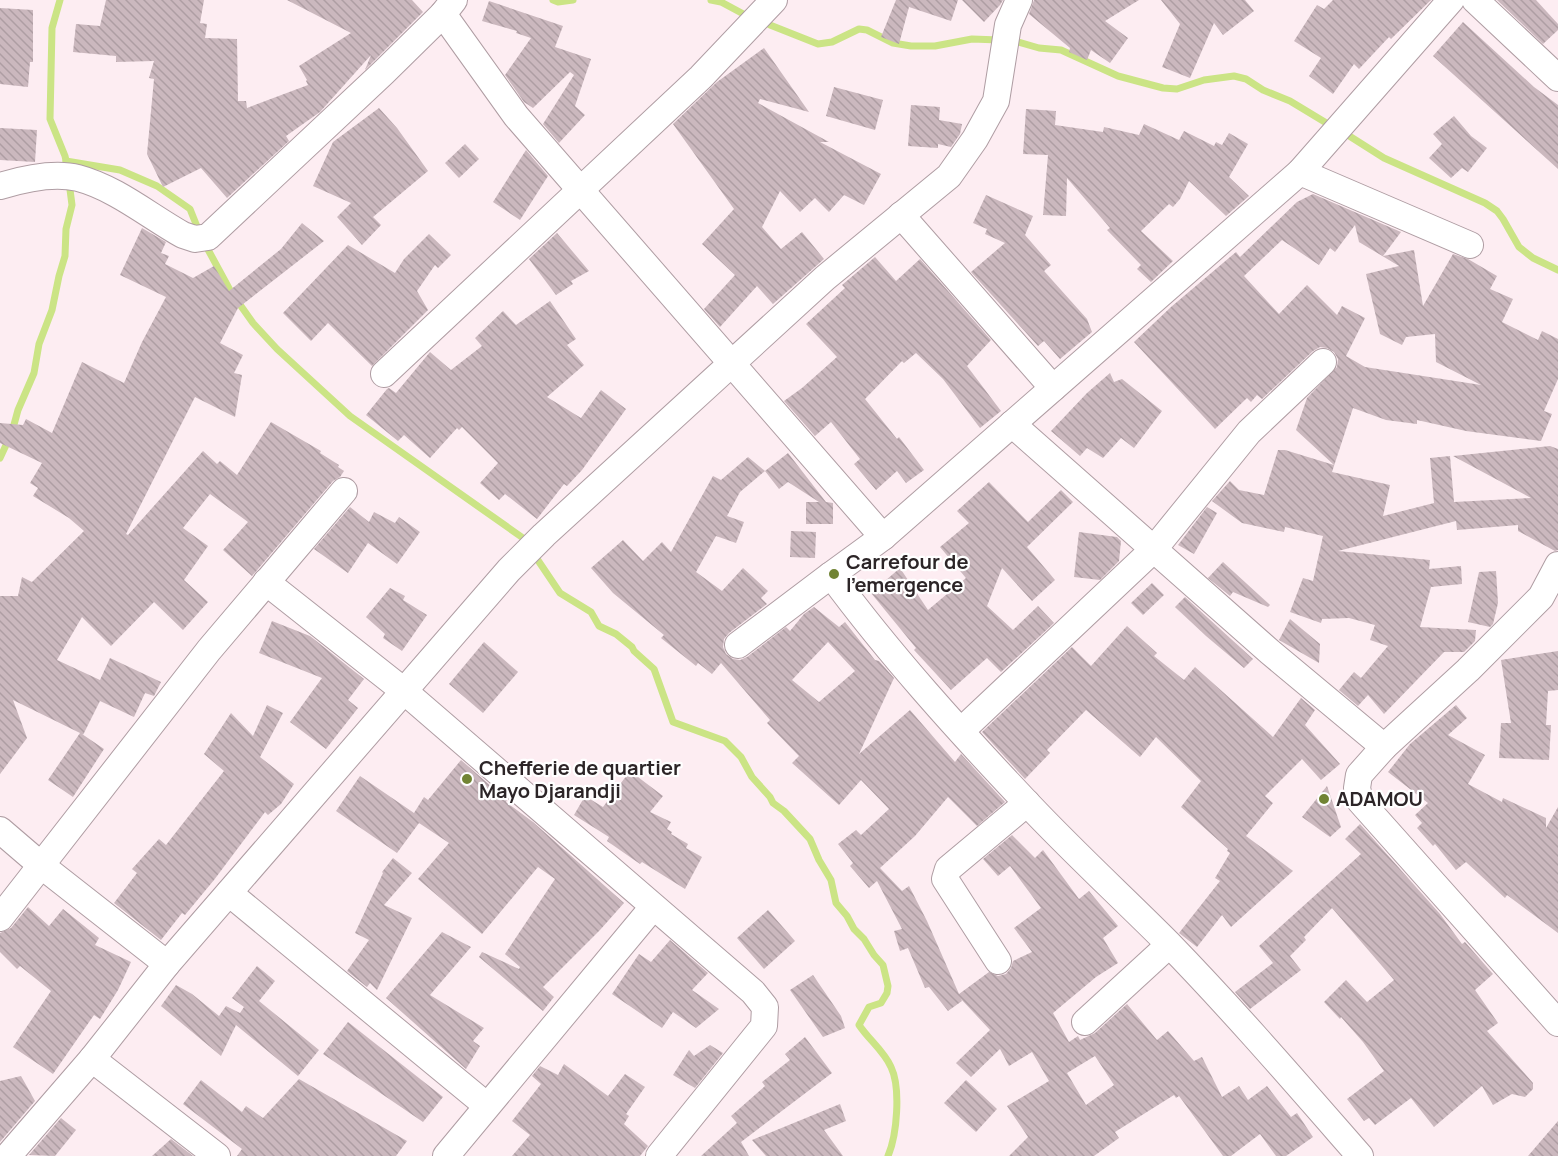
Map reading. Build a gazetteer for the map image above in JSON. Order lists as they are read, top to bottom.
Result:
{
  "places": ["Carrefour de l'emergence", "Chefferie de quartier Mayo Djarandji", "ADAMOU"]
}
